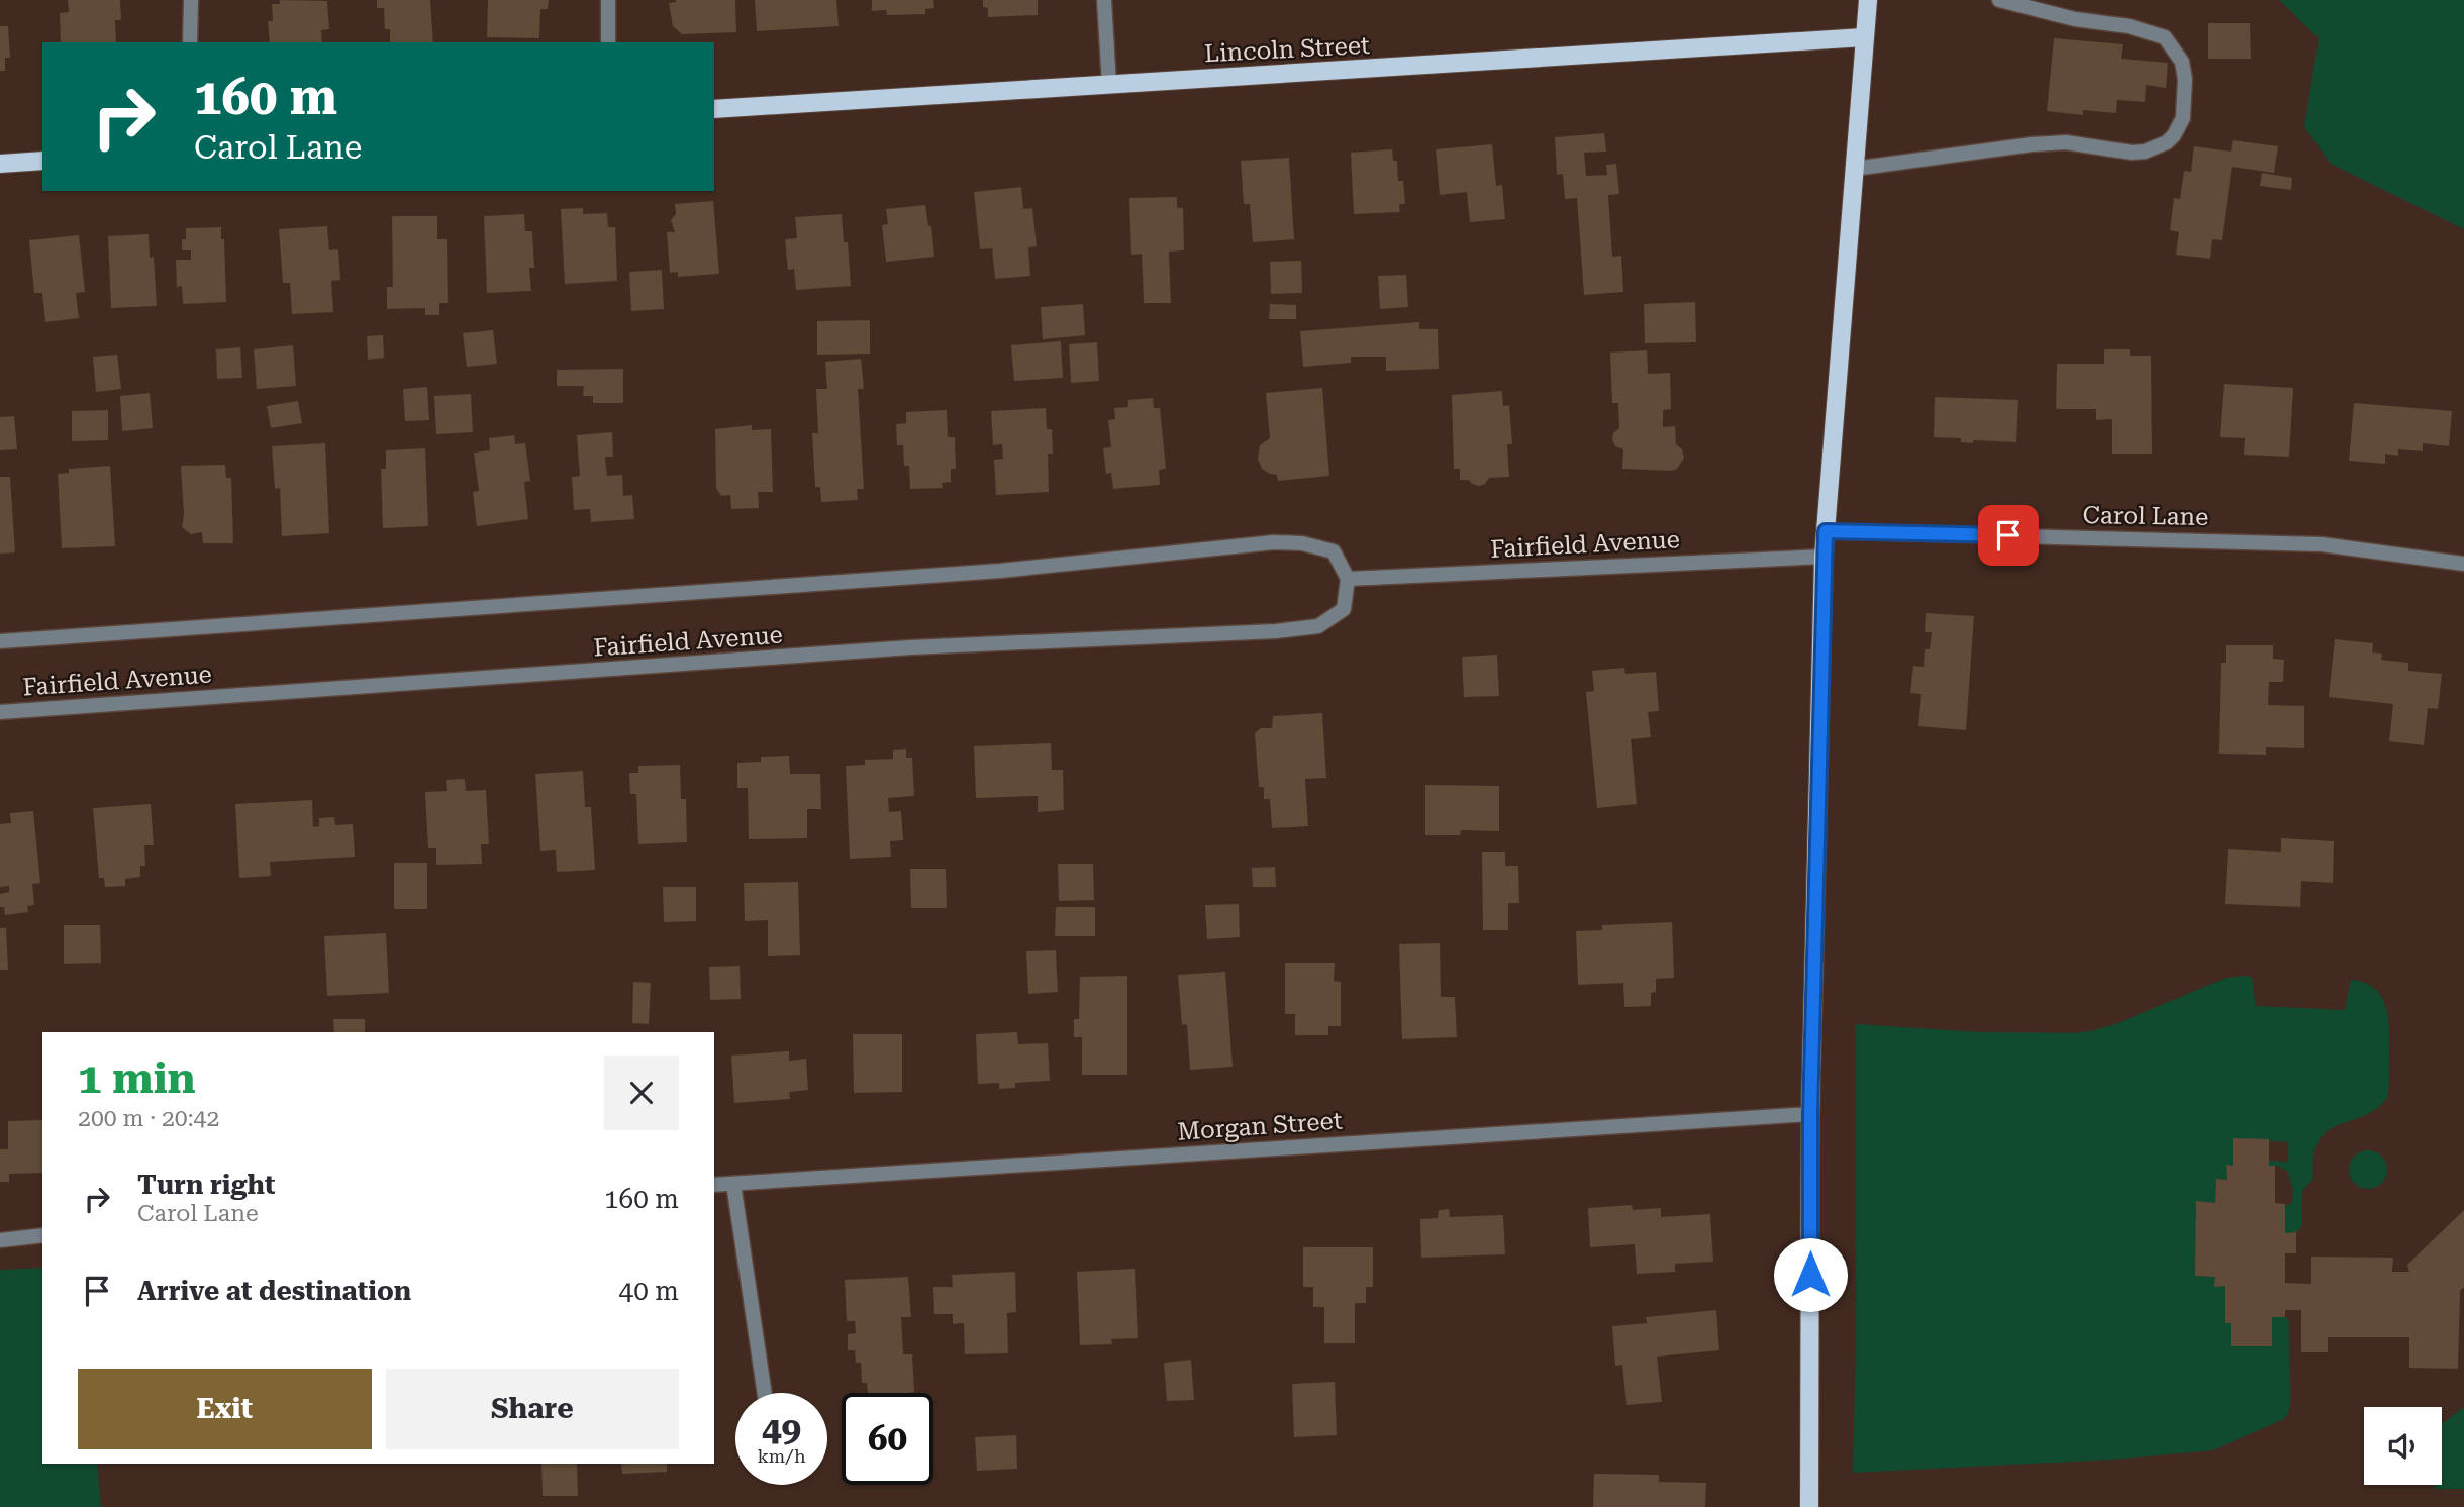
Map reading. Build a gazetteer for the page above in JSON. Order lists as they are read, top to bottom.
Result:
{
  "streets": {
    "main road": ["Lincoln Street"],
    "street": ["Carol Lane", "Fairfield Avenue", "Morgan Street"]
  },
  "page": {
    "turn": ["160 m", "Carol Lane"],
    "heading": ["1 min", "200 m · 20:42"],
    "list": [
      {
        "name": "Turn right",
        "note": "Carol Lane",
        "value": "160 m"
      },
      {
        "name": "Arrive at destination",
        "value": "40 m"
      }
    ],
    "buttons": ["Exit", "Share"],
    "speed": "49 km/h",
    "limit": "60"
  }
}
